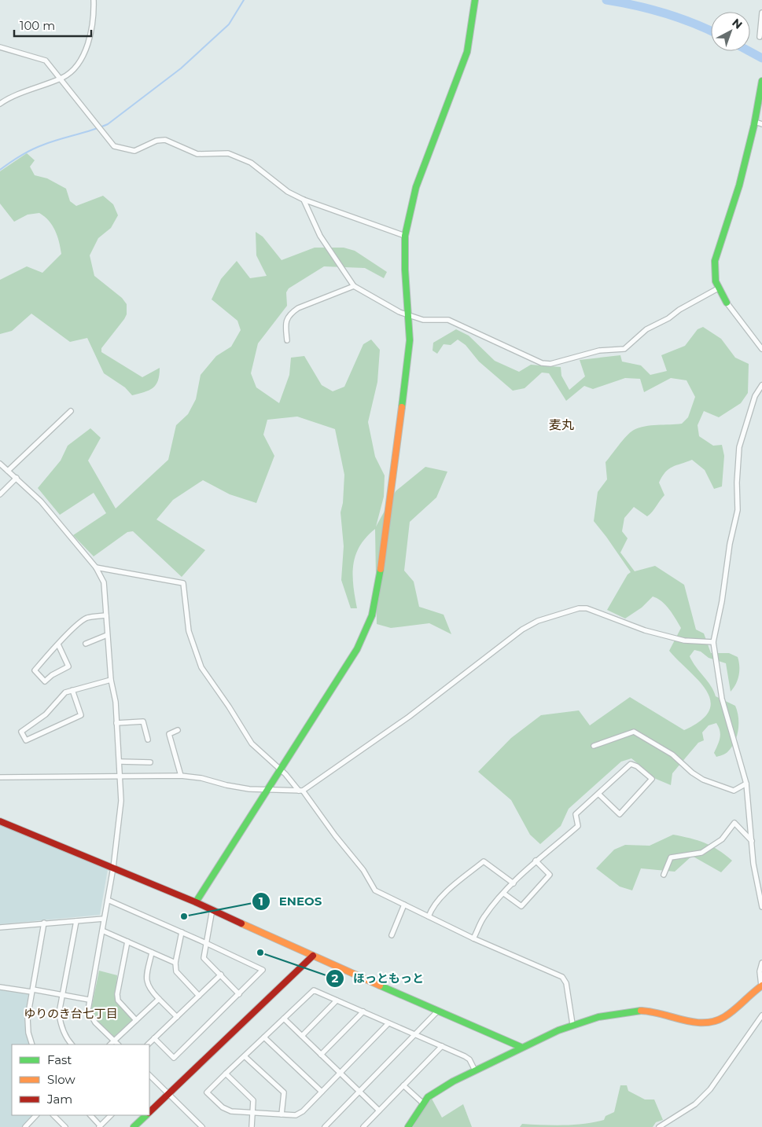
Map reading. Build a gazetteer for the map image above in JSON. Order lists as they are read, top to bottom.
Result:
{
  "districts": ["麦丸", "ゆりのき台七丁目"],
  "places": ["ENEOS", "ほっともっと"],
  "legend": ["Fast", "Slow", "Jam"],
  "scale_bar": "100 m",
  "north": "top right"
}
